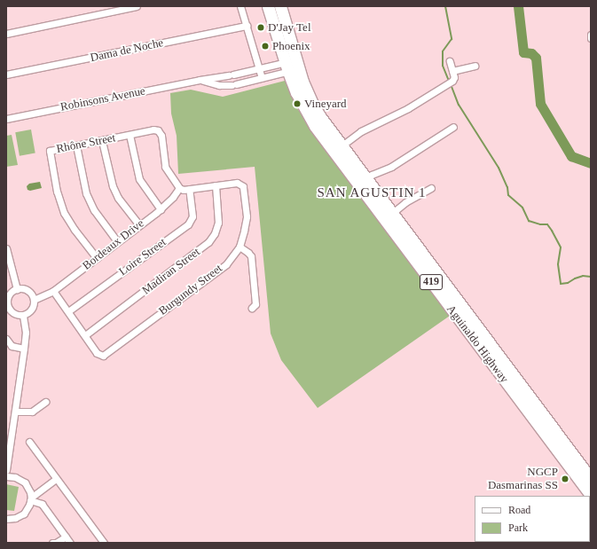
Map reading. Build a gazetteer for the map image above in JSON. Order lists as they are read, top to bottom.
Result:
{
  "streets": {
    "highway": ["419", "Aguinaldo Highway"],
    "street": [
      "Dama de Noche",
      "Robinsons Avenue",
      "Rhône Street",
      "Bordeaux Drive",
      "Loire Street",
      "Madiran Street",
      "Burgundy Street"
    ]
  },
  "crossings": [
    ["Robinsons Avenue", "Aguinaldo Highway"],
    ["Rhône Street", "Bordeaux Drive"],
    ["Rhône Street", "Burgundy Street"],
    ["Bordeaux Drive", "Burgundy Street"],
    ["Loire Street", "Burgundy Street"],
    ["Madiran Street", "Burgundy Street"]
  ],
  "districts": ["SAN AGUSTIN 1"],
  "places": [
    "D'Jay Tel",
    "Phoenix",
    "Vineyard",
    "NGCP Dasmarinas SS"
  ],
  "legend": ["Road", "Park"]
}
